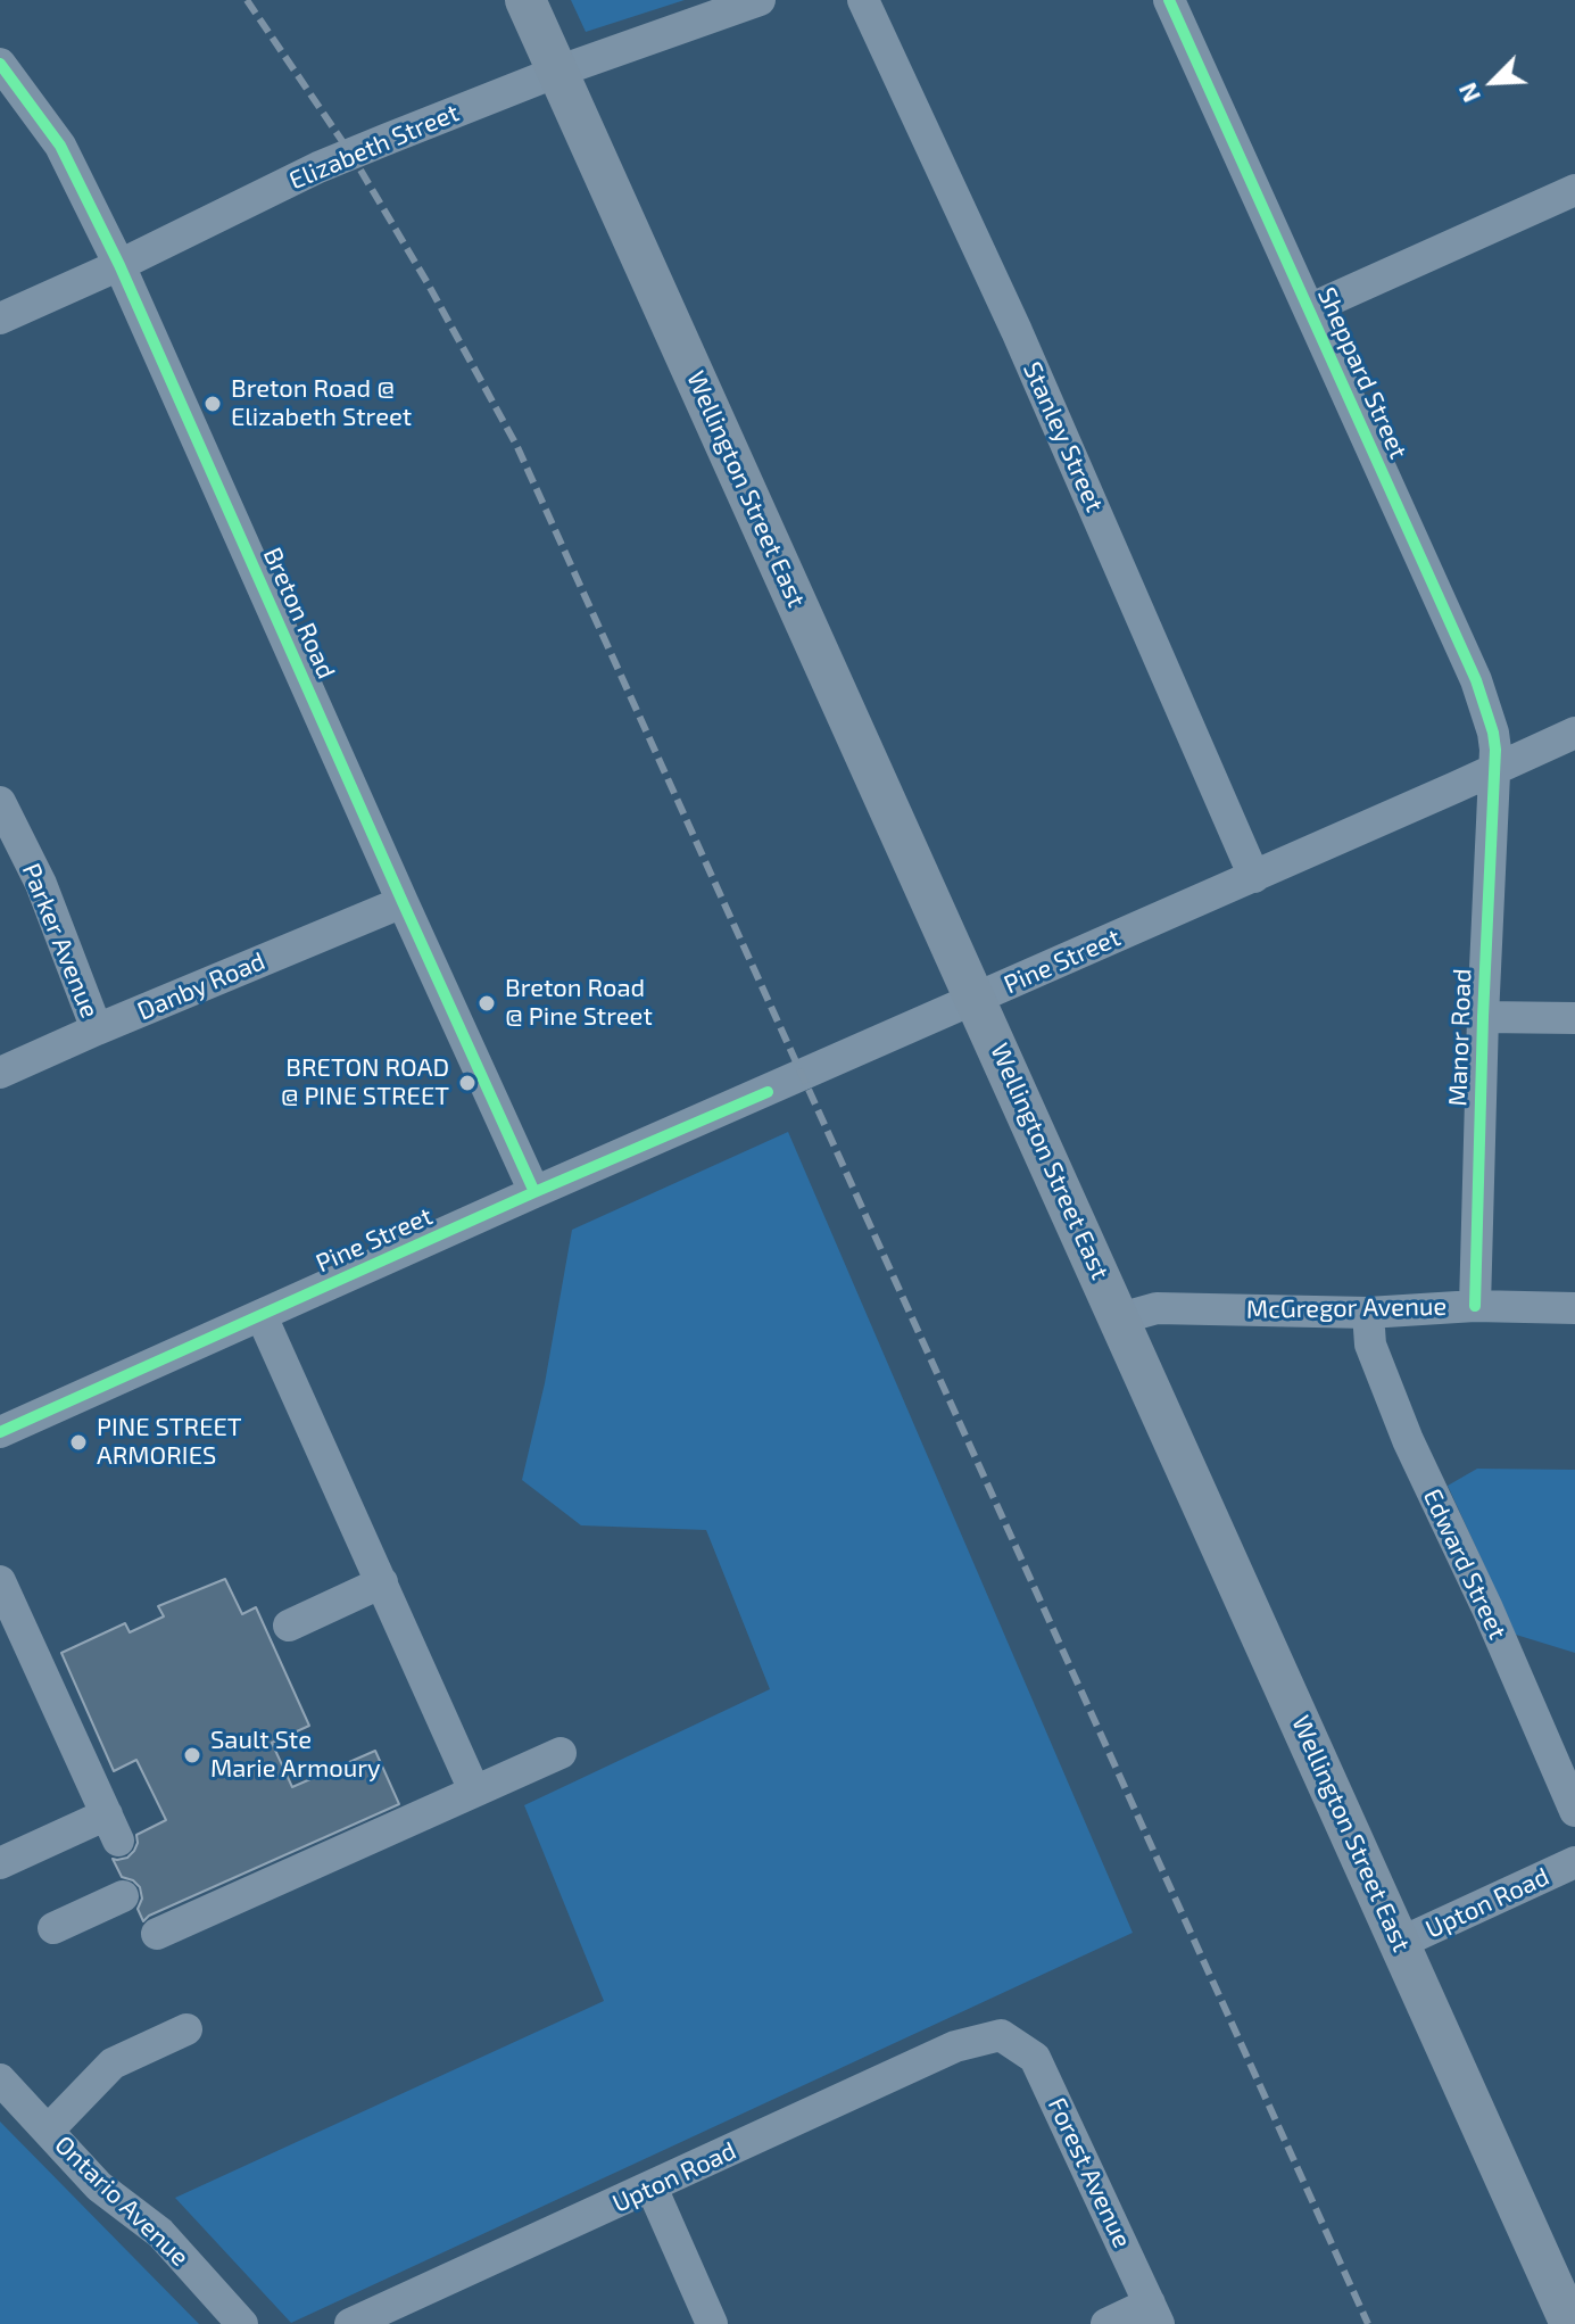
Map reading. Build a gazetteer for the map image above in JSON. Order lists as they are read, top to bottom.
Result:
{
  "streets": {
    "main road": ["Wellington Street East"],
    "street": [
      "Elizabeth Street",
      "Sheppard Street",
      "Stanley Street",
      "Breton Road",
      "Parker Avenue",
      "Pine Street",
      "Danby Road",
      "Manor Road",
      "McGregor Avenue",
      "Edward Street",
      "Upton Road",
      "Forest Avenue",
      "Ontario Avenue"
    ]
  },
  "crossings": [
    ["Elizabeth Street", "Wellington Street East"],
    ["Elizabeth Street", "Breton Road"],
    ["Sheppard Street", "Pine Street"],
    ["Sheppard Street", "Manor Road"],
    ["Stanley Street", "Pine Street"],
    ["Wellington Street East", "Pine Street"],
    ["Wellington Street East", "McGregor Avenue"],
    ["Wellington Street East", "Upton Road"],
    ["Breton Road", "Pine Street"],
    ["Breton Road", "Danby Road"],
    ["Parker Avenue", "Danby Road"],
    ["Pine Street", "Manor Road"],
    ["Manor Road", "McGregor Avenue"],
    ["McGregor Avenue", "Edward Street"],
    ["Upton Road", "Forest Avenue"]
  ],
  "places": [
    "Breton Road @ Elizabeth Street",
    "Breton Road @ Pine Street",
    "BRETON ROAD @ PINE STREET",
    "PINE STREET ARMORIES",
    "Sault Ste Marie Armoury"
  ],
  "north": "bottom left"
}
